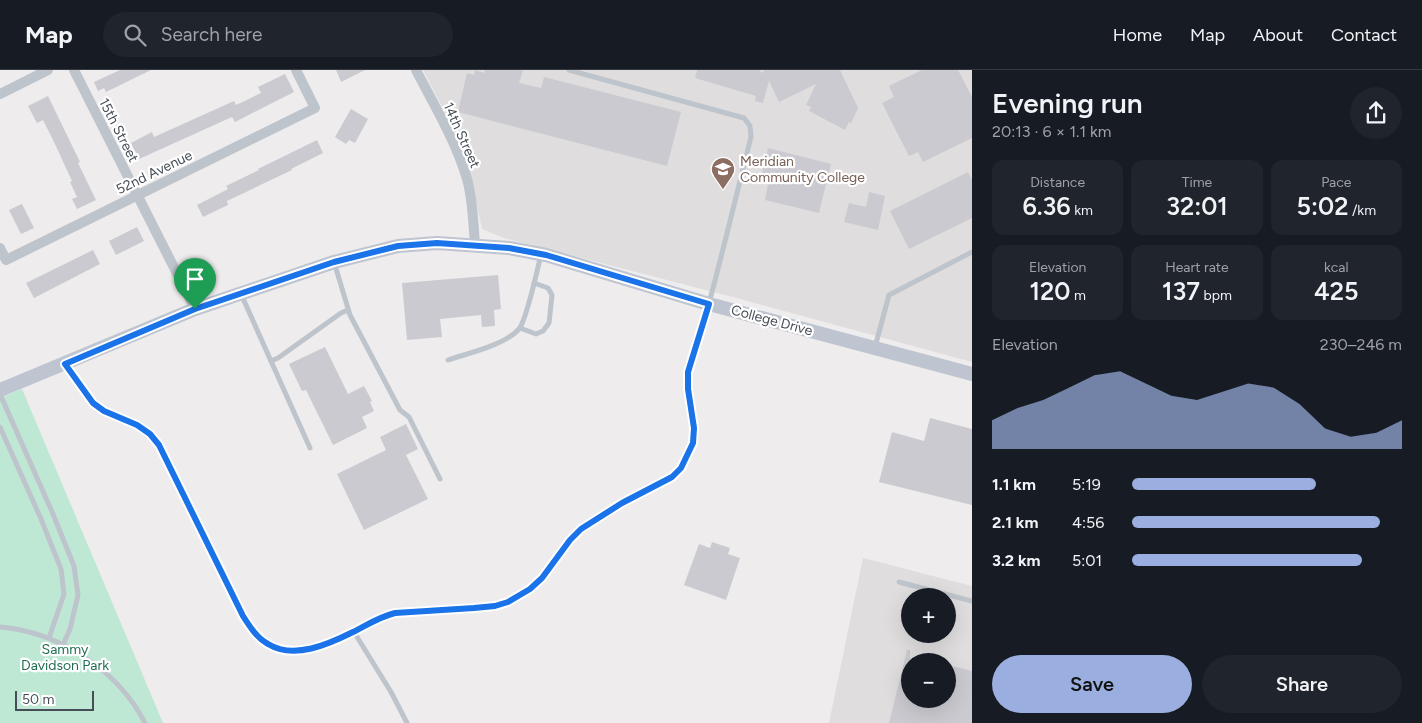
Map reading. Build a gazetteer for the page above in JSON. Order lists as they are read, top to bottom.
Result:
{
  "streets": {
    "street": [
      "15th Street",
      "14th Street",
      "52nd Avenue",
      "College Drive"
    ]
  },
  "crossings": [
    ["15th Street", "52nd Avenue"],
    ["15th Street", "College Drive"],
    ["14th Street", "College Drive"]
  ],
  "parks": ["Sammy Davidson Park"],
  "places": {
    "school or university": ["Meridian Community College"]
  },
  "scale_bar": "50 m",
  "page": {
    "header": "Map",
    "search": "Search here",
    "nav": [
      "Home",
      "Map",
      "About",
      "Contact"
    ],
    "heading": ["Evening run", "20:13 · 6 × 1.1 km"],
    "stats": [
      ["Distance", "6.36 km"],
      ["Time", "32:01"],
      ["Pace", "5:02 /km"],
      ["Elevation", "120 m"],
      ["Heart rate", "137 bpm"],
      ["kcal", "425"]
    ],
    "chart": ["Elevation", "230–246 m"],
    "list": [
      {
        "name": "1.1 km",
        "note": "5:19"
      },
      {
        "name": "2.1 km",
        "note": "4:56"
      },
      {
        "name": "3.2 km",
        "note": "5:01"
      }
    ],
    "map_buttons": ["+", "−"],
    "buttons": ["Save", "Share"],
    "scale": "50 m"
  }
}
